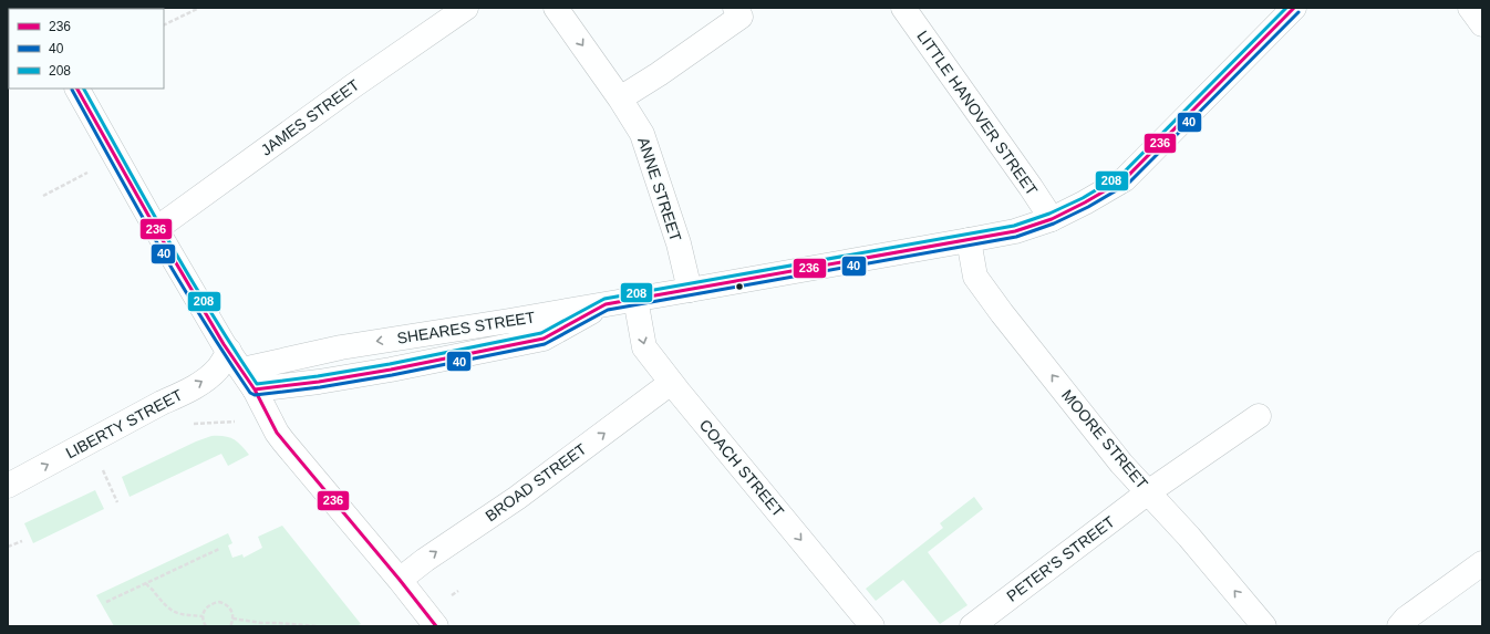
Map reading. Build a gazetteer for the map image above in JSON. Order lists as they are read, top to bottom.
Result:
{
  "streets": {
    "main road": [
      "LITTLE HANOVER STREET",
      "JAMES STREET",
      "ANNE STREET",
      "SHEARES STREET",
      "LIBERTY STREET",
      "MOORE STREET",
      "COACH STREET",
      "BROAD STREET",
      "PETER'S STREET"
    ]
  },
  "crossings": [
    ["LITTLE HANOVER STREET", "SHEARES STREET"],
    ["ANNE STREET", "SHEARES STREET"],
    ["SHEARES STREET", "LIBERTY STREET"],
    ["SHEARES STREET", "MOORE STREET"],
    ["SHEARES STREET", "COACH STREET"],
    ["MOORE STREET", "PETER'S STREET"],
    ["COACH STREET", "BROAD STREET"]
  ],
  "one_way": [
    "ANNE STREET",
    "LIBERTY STREET",
    "MOORE STREET",
    "COACH STREET",
    "BROAD STREET"
  ],
  "lines": ["transit line 236", "transit line 208", "transit line 40"],
  "legend": ["236", "40", "208"]
}
